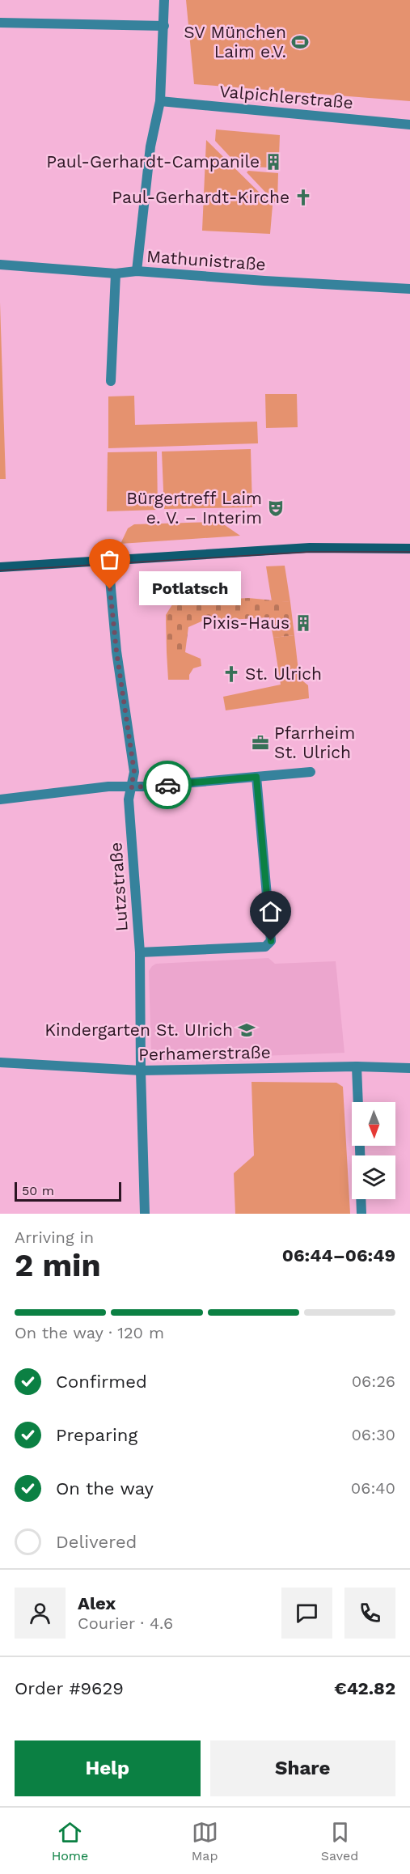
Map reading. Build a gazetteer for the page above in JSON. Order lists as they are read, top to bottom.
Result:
{
  "streets": {
    "street": [
      "Valpichlerstraße",
      "Mathunistraße",
      "Lutzstraße",
      "Perhamerstraße"
    ]
  },
  "crossings": [
    ["Lutzstraße", "Perhamerstraße"]
  ],
  "places": {
    "sports": ["SV München Laim e.V."],
    "building": ["Paul-Gerhardt-Campanile", "Pixis-Haus"],
    "church": ["Paul-Gerhardt-Kirche", "St. Ulrich"],
    "theatre": ["Bürgertreff Laim e. V. – Interim"],
    "other": ["Potlatsch"],
    "office": ["Pfarrheim St. Ulrich"],
    "school or university": ["Kindergarten St. UIrich"]
  },
  "scale_bar": "50 m",
  "north": "bottom",
  "page": {
    "bubble": "Potlatsch",
    "scale": "50 m",
    "heading": ["2 min", "Arriving in", "06:44–06:49"],
    "panel": [
      "Alex",
      "Courier · 4.6",
      "Order #9629",
      "€42.82"
    ],
    "bar": "On the way · 120 m",
    "list": [
      ["Confirmed", "06:26"],
      ["Preparing", "06:30"],
      ["On the way", "06:40"],
      "Delivered"
    ],
    "buttons": ["Help", "Share"],
    "tabs": ["Home", "Map", "Saved"]
  }
}
